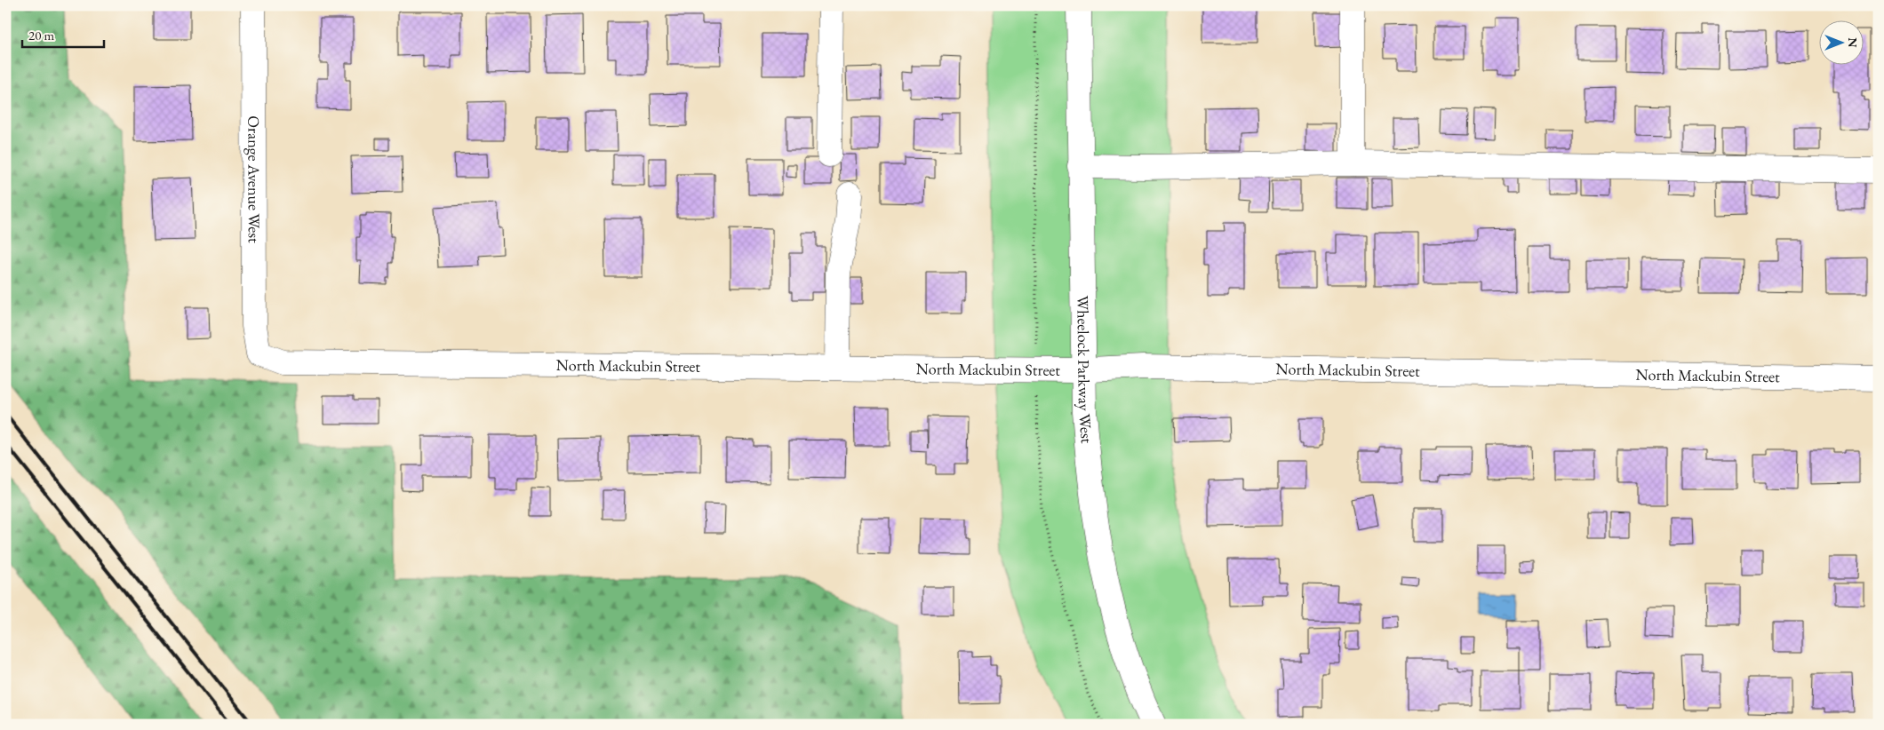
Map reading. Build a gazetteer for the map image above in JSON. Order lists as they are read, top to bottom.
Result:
{
  "streets": {
    "street": ["Orange Avenue West", "North Mackubin Street", "Wheelock Parkway West"]
  },
  "crossings": [
    ["Orange Avenue West", "North Mackubin Street"],
    ["North Mackubin Street", "Wheelock Parkway West"]
  ],
  "scale_bar": "20 m",
  "north": "right"
}
